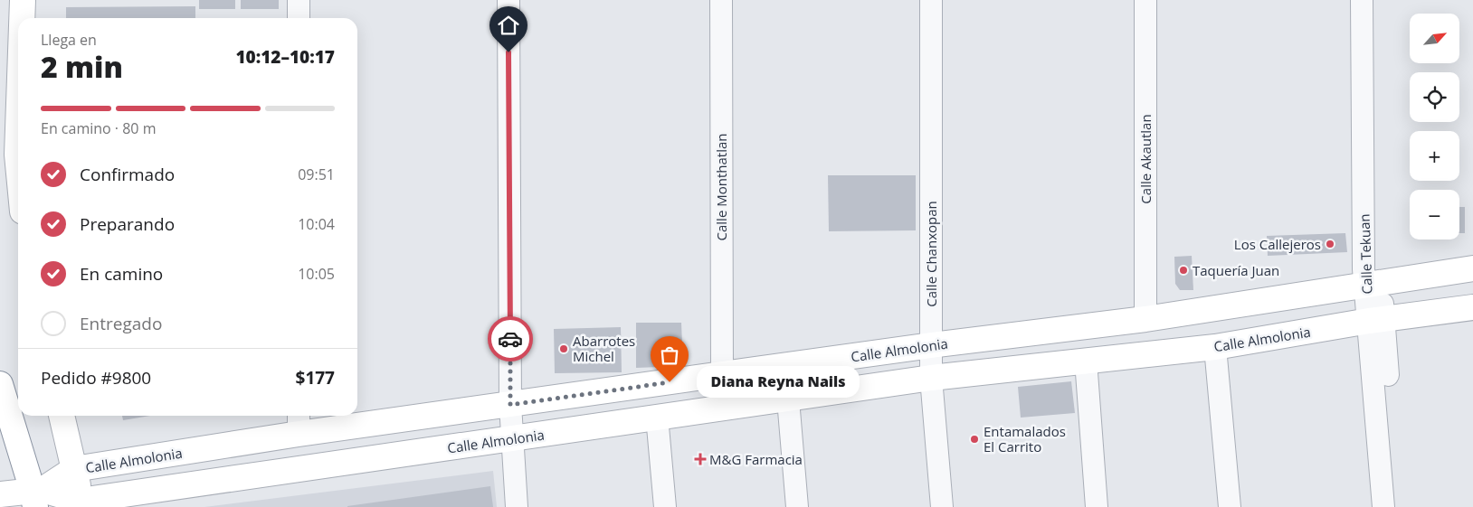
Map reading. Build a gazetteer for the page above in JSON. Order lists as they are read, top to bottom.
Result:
{
  "streets": {
    "main road": ["Calle Almolonia"],
    "street": [
      "Calle Akautlan",
      "Calle Monthatlan",
      "Calle Chanxopan",
      "Calle Tekuan"
    ]
  },
  "crossings": [
    ["Calle Akautlan", "Calle Almolonia"],
    ["Calle Monthatlan", "Calle Almolonia"],
    ["Calle Chanxopan", "Calle Almolonia"],
    ["Calle Tekuan", "Calle Almolonia"]
  ],
  "places": {
    "other": [
      "Los Callejeros",
      "Taquería Juan",
      "Abarrotes Michel",
      "Diana Reyna Nails",
      "Entamalados El Carrito"
    ],
    "health": ["M&G Farmacia"]
  },
  "north": "top right",
  "page": {
    "map_buttons": ["+", "−"],
    "heading": ["2 min", "Llega en", "10:12–10:17"],
    "panel": ["Pedido #9800", "$177"],
    "bar": "En camino · 80 m",
    "list": [
      ["Confirmado", "09:51"],
      ["Preparando", "10:04"],
      ["En camino", "10:05"],
      "Entregado"
    ],
    "bubble": "Diana Reyna Nails"
  }
}
